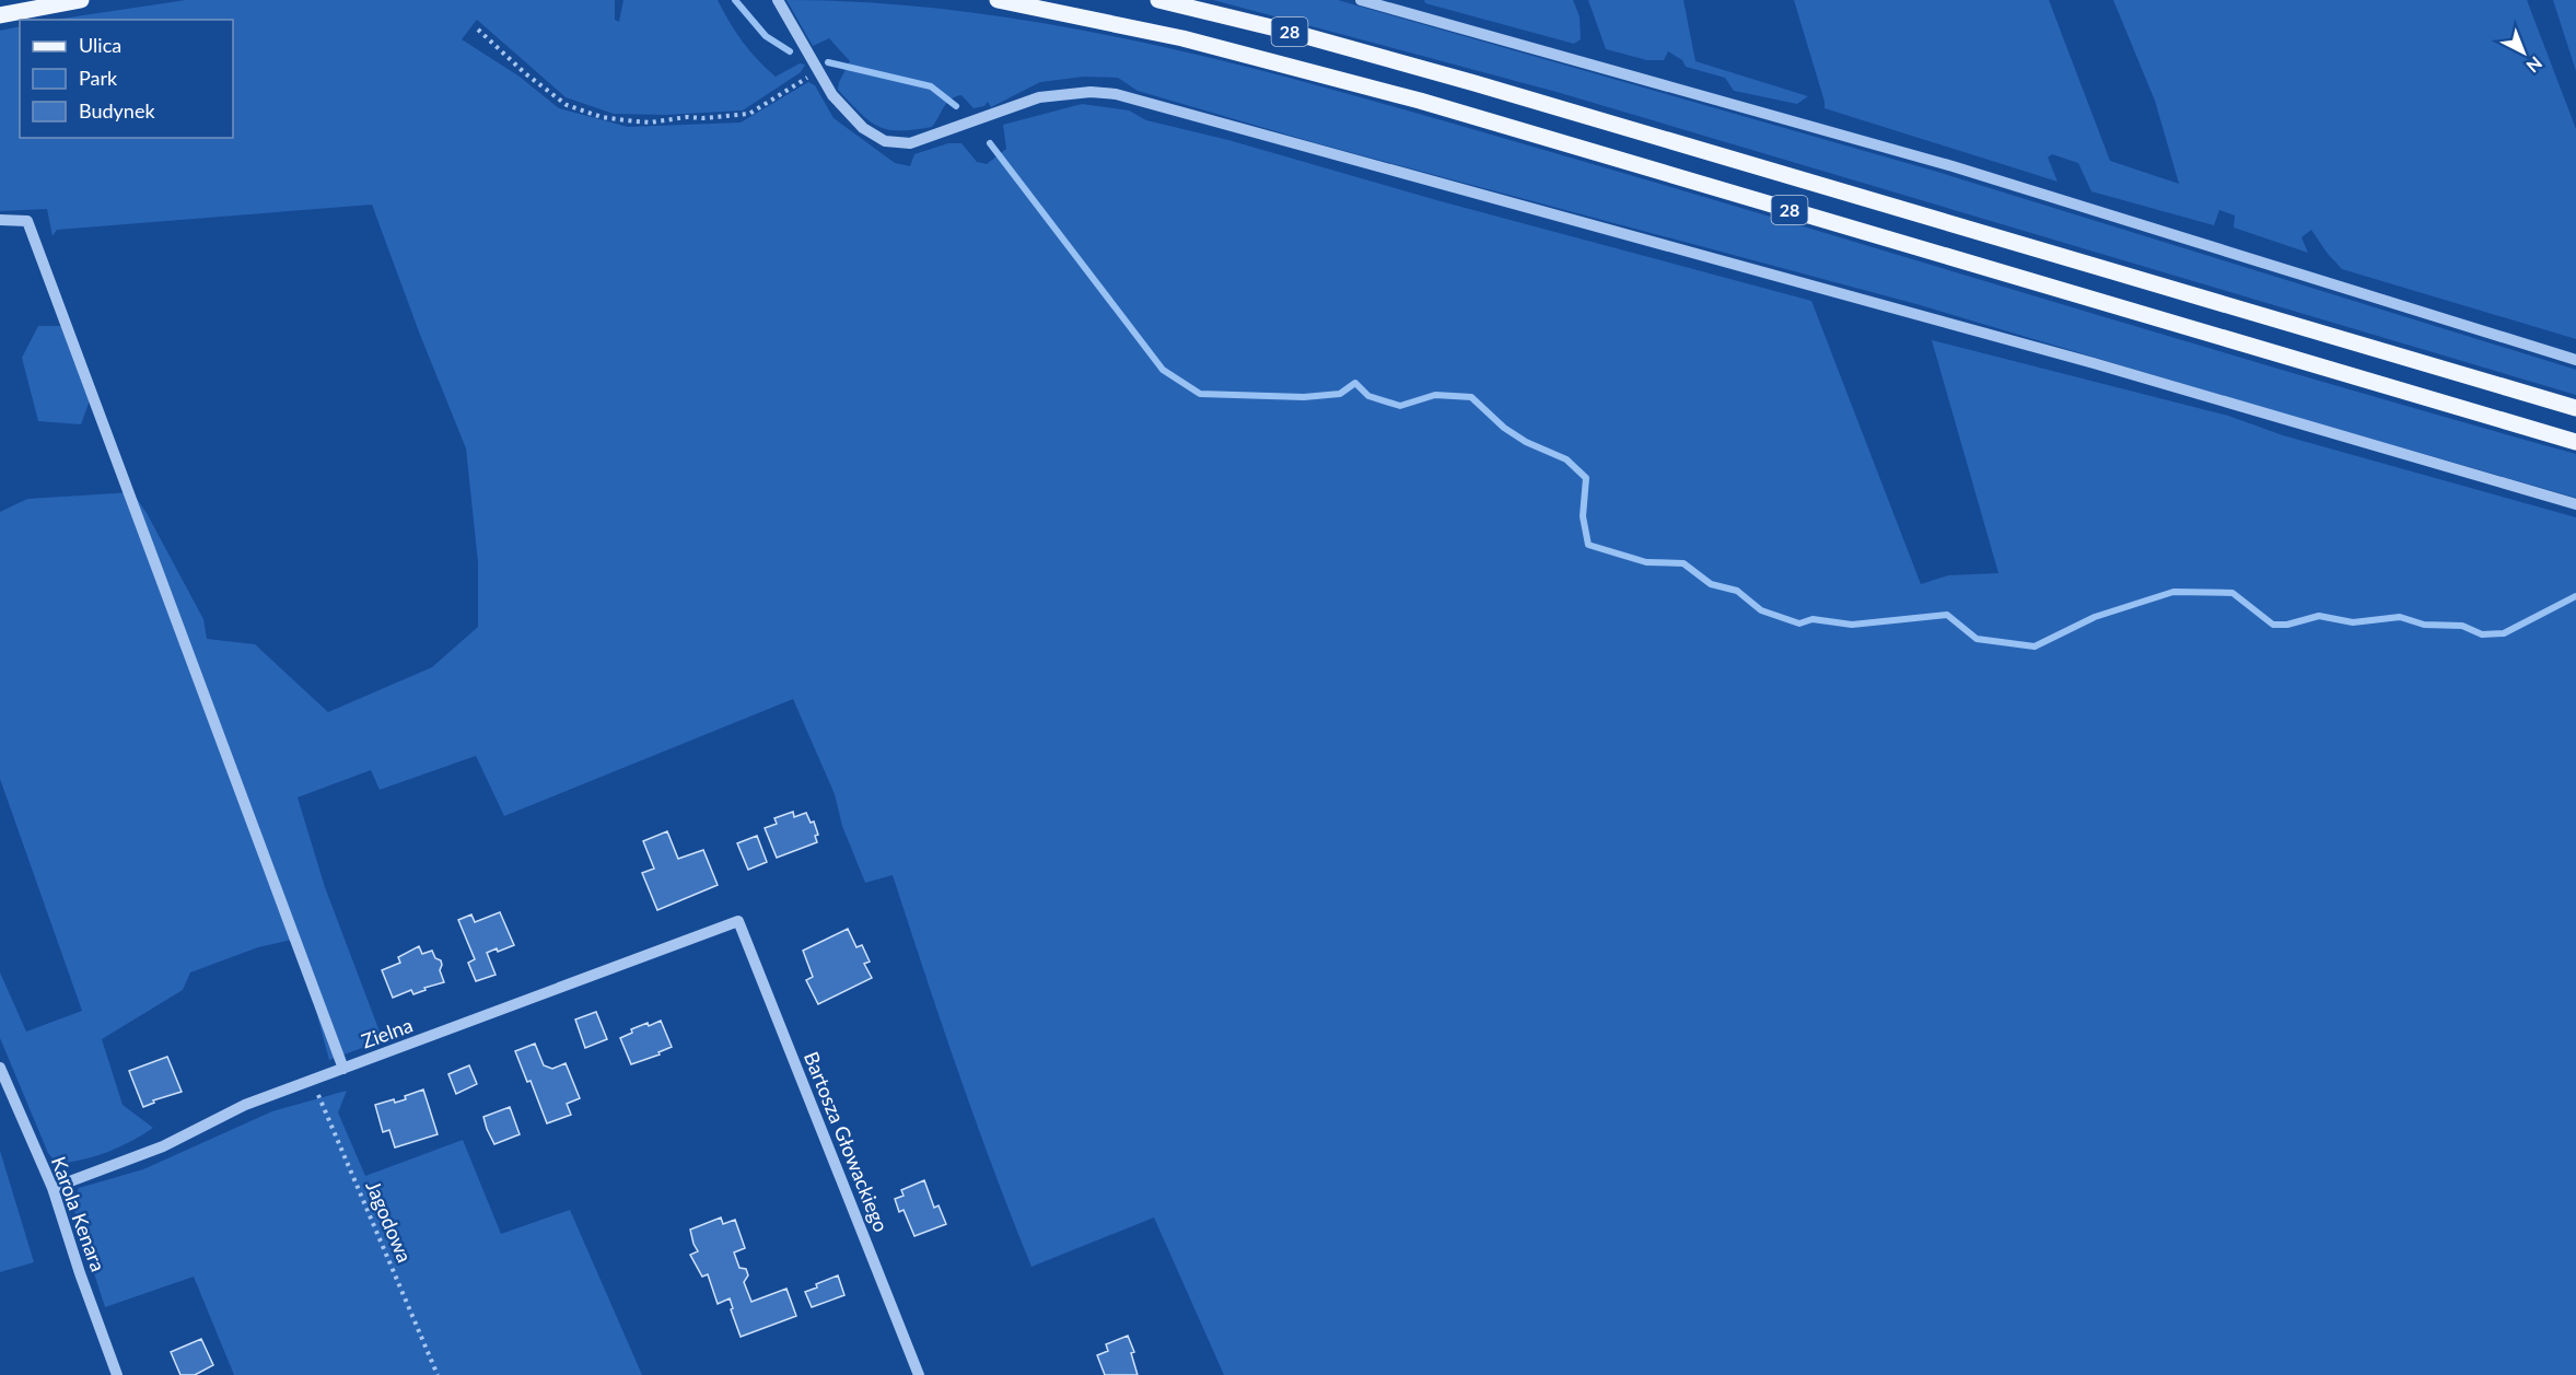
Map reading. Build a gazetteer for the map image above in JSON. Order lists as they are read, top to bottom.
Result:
{
  "streets": {
    "main road": ["28"],
    "street": ["Zielna", "Bartosza Głowackiego", "Karola Kenara"],
    "path": ["Jagodowa"]
  },
  "crossings": [
    ["Zielna", "Bartosza Głowackiego"],
    ["Zielna", "Karola Kenara"],
    ["Zielna", "Jagodowa"]
  ],
  "legend": ["Ulica", "Park", "Budynek"],
  "north": "bottom right"
}
